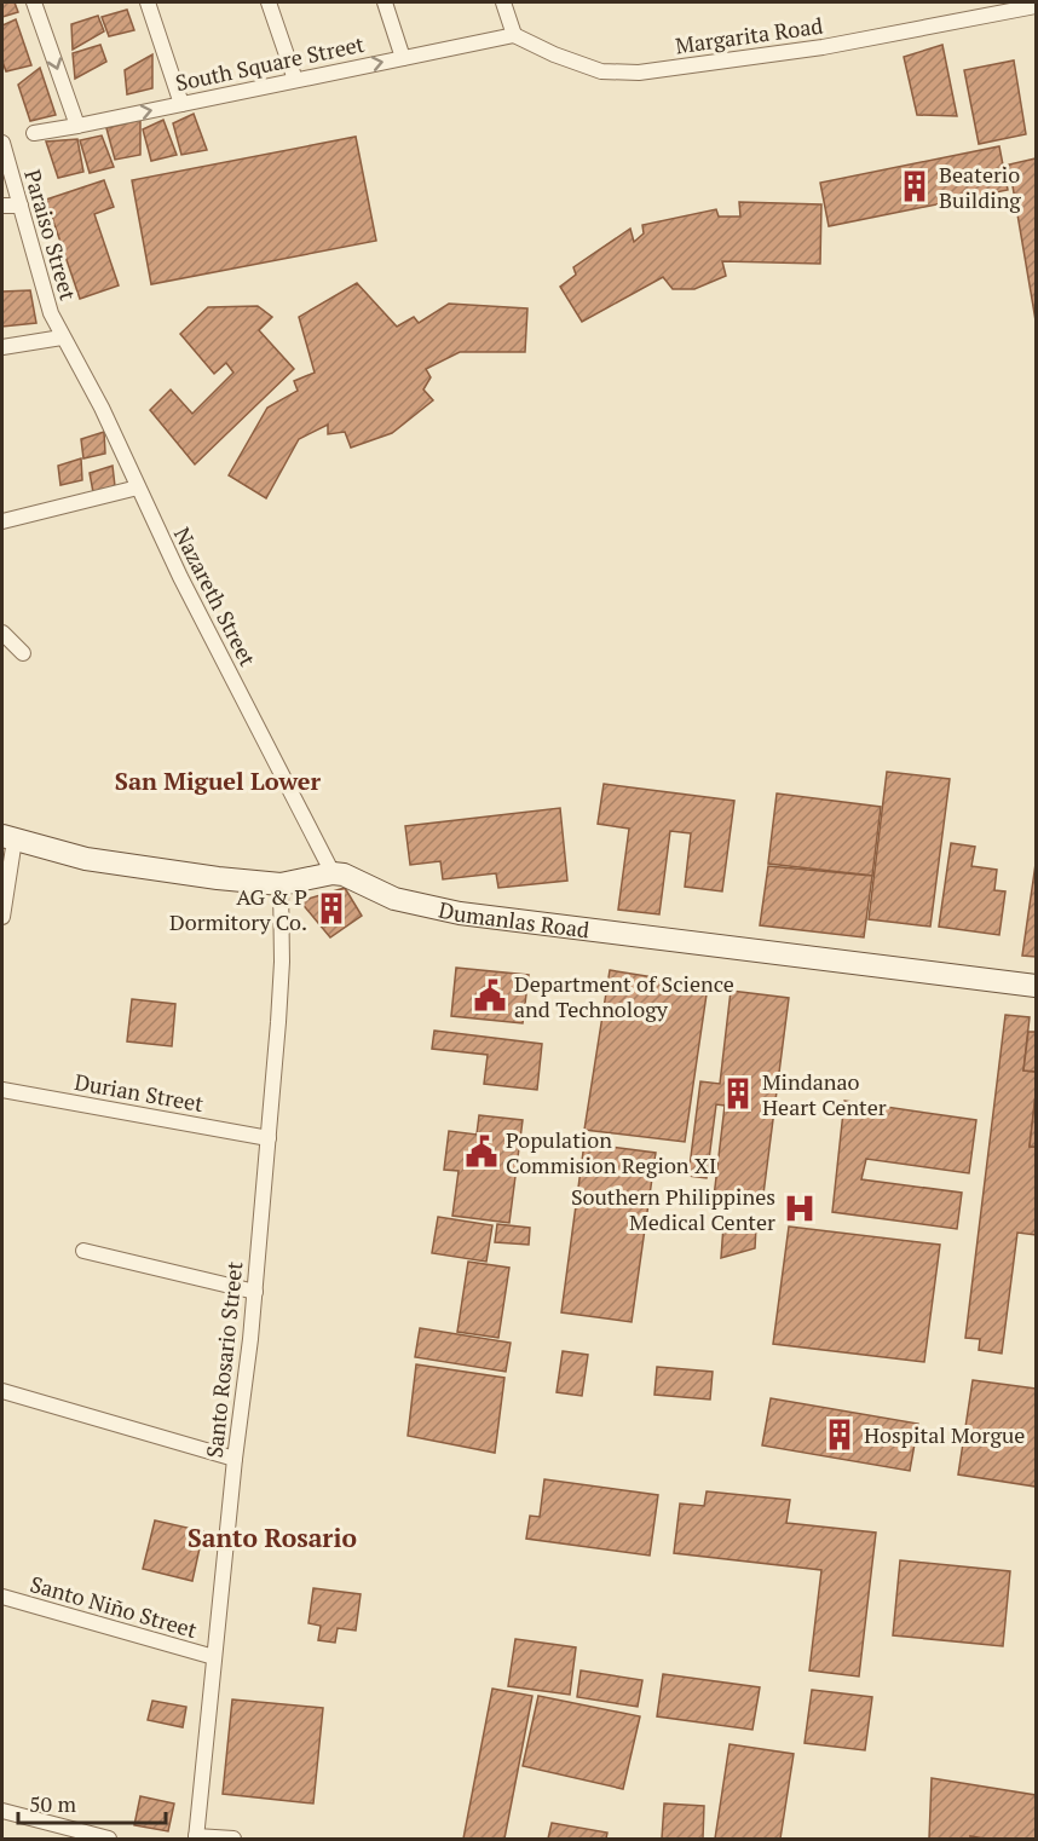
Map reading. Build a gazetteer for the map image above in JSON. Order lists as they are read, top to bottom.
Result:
{
  "streets": {
    "main road": ["Dumanlas Road"],
    "street": [
      "Margarita Road",
      "South Square Street",
      "Paraiso Street",
      "Nazareth Street",
      "Durian Street",
      "Santo Rosario Street",
      "Santo Niño Street"
    ]
  },
  "crossings": [
    ["Margarita Road", "South Square Street"],
    ["Paraiso Street", "Nazareth Street"],
    ["Nazareth Street", "Dumanlas Road"],
    ["Durian Street", "Santo Rosario Street"],
    ["Santo Rosario Street", "Santo Niño Street"]
  ],
  "one_way": ["South Square Street"],
  "districts": ["San Miguel Lower", "Santo Rosario"],
  "places": {
    "building": [
      "Beaterio Building",
      "AG & P Dormitory Co.",
      "Mindanao Heart Center",
      "Hospital Morgue"
    ],
    "public building": ["Department of Science and Technology", "Population Commision Region XI"],
    "hospital": ["Southern Philippines Medical Center"]
  },
  "scale_bar": "50 m"
}
